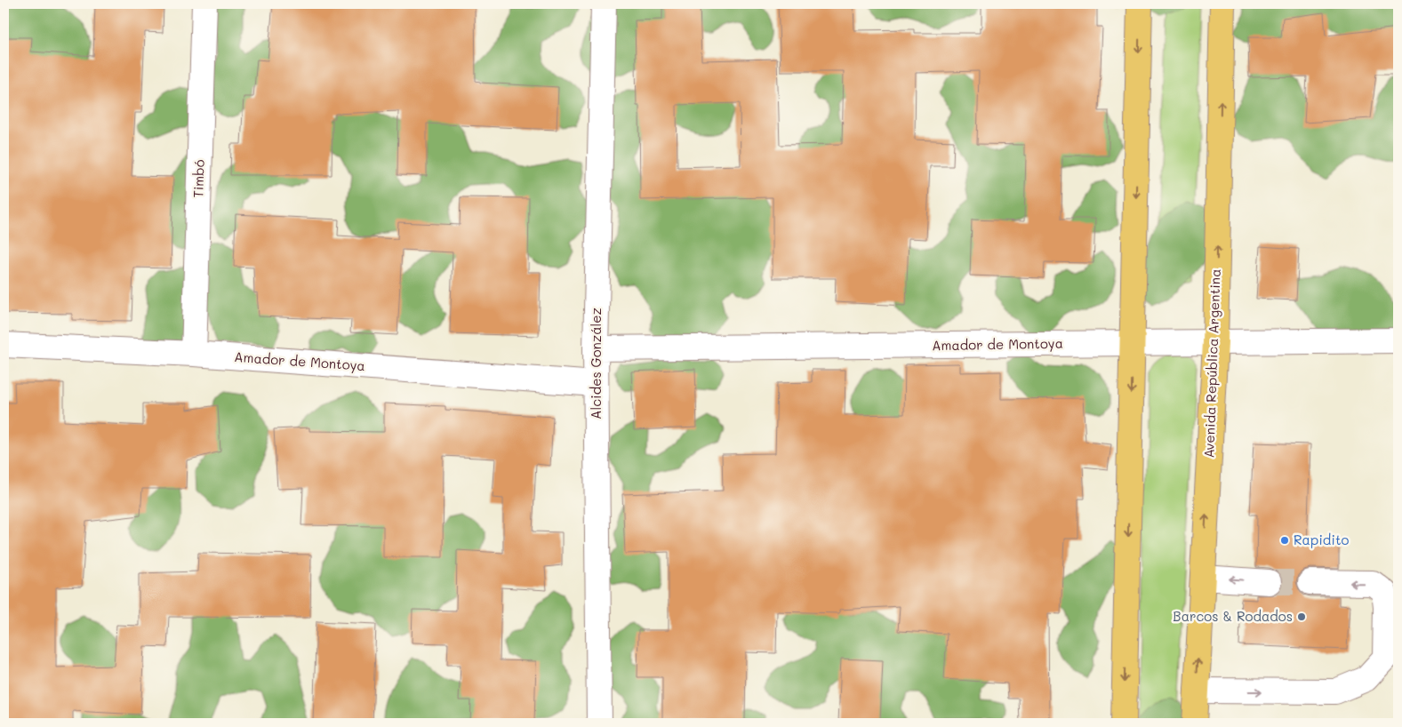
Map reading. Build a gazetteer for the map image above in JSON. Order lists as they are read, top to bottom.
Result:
{
  "streets": {
    "main road": ["Avenida República Argentina"],
    "street": ["Timbó", "Amador de Montoya", "Alcides González"]
  },
  "crossings": [
    ["Timbó", "Amador de Montoya"],
    ["Amador de Montoya", "Alcides González"],
    ["Amador de Montoya", "Avenida República Argentina"]
  ],
  "places": ["Rapidito", "Barcos & Rodados"]
}
